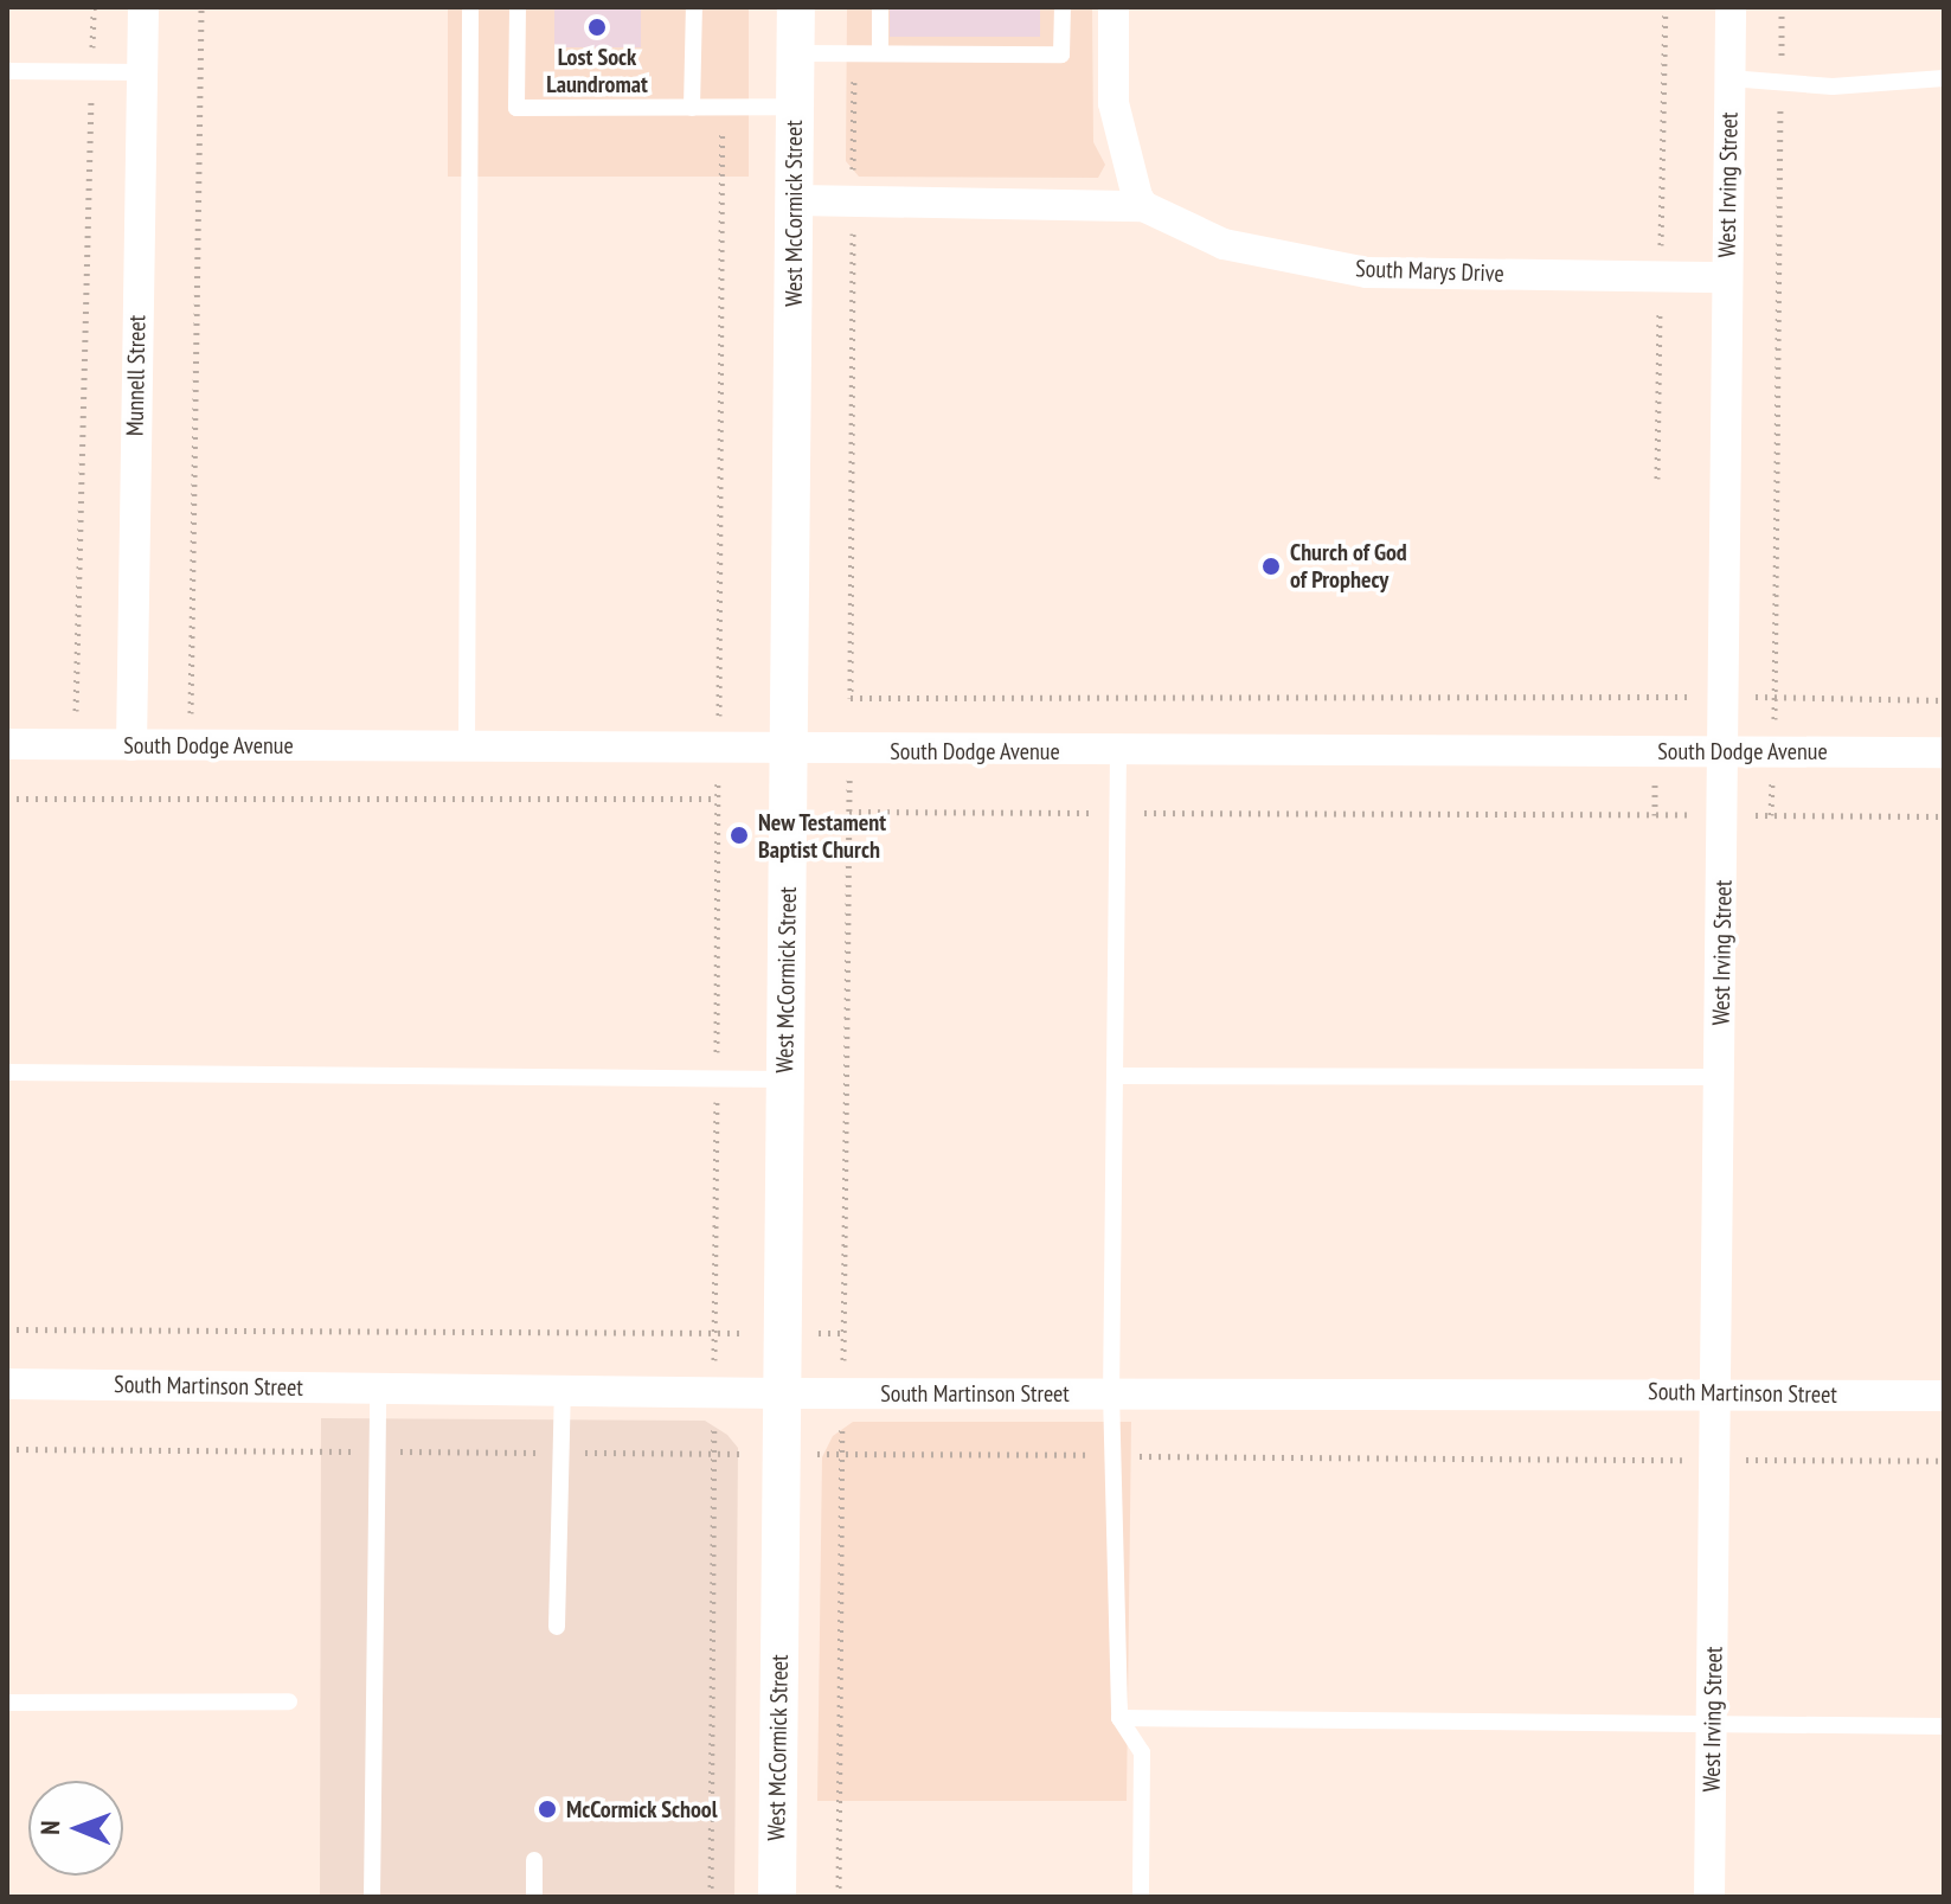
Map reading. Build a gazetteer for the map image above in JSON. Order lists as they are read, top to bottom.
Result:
{
  "streets": {
    "street": [
      "West Irving Street",
      "West McCormick Street",
      "South Marys Drive",
      "Munnell Street",
      "South Dodge Avenue",
      "South Martinson Street"
    ]
  },
  "crossings": [
    ["West Irving Street", "South Marys Drive"],
    ["West Irving Street", "South Dodge Avenue"],
    ["West Irving Street", "South Martinson Street"],
    ["West McCormick Street", "South Marys Drive"],
    ["West McCormick Street", "South Dodge Avenue"],
    ["West McCormick Street", "South Martinson Street"],
    ["Munnell Street", "South Dodge Avenue"]
  ],
  "places": [
    "Lost Sock Laundromat",
    "Church of God of Prophecy",
    "New Testament Baptist Church",
    "McCormick School"
  ],
  "north": "left"
}
